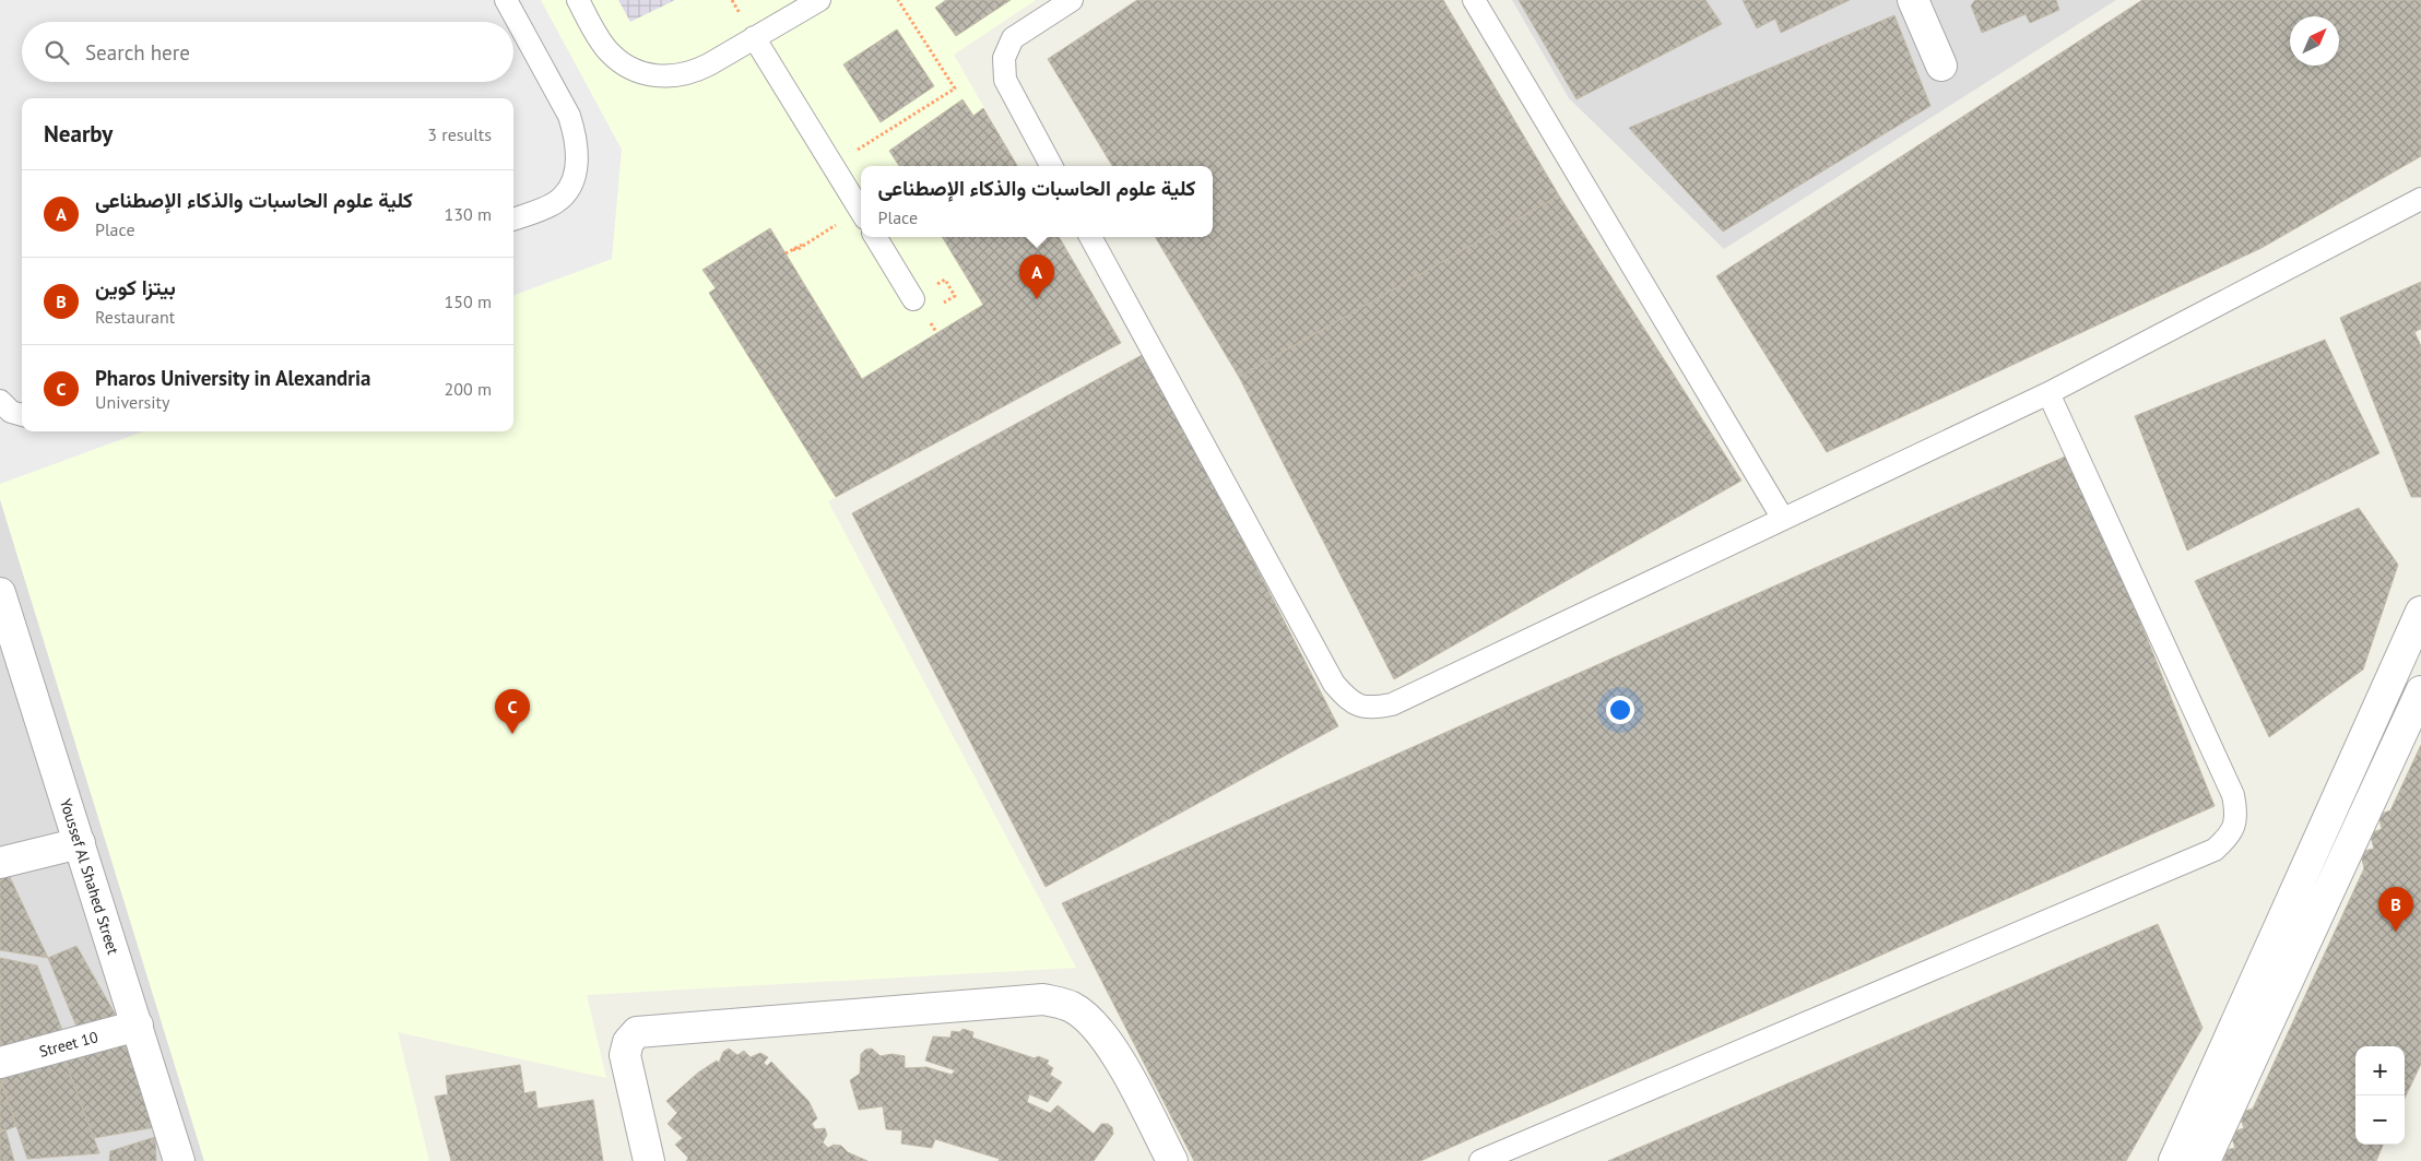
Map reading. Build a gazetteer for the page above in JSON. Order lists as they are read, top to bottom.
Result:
{
  "streets": {
    "street": ["Youssef Al Shahed Street", "Street 10"]
  },
  "crossings": [
    ["Youssef Al Shahed Street", "Street 10"]
  ],
  "north": "top right",
  "page": {
    "search": "Search here",
    "heading": ["Nearby", "3 results"],
    "popup": ["كلية علوم الحاسبات والذكاء الإصطناعى", "Place"],
    "list": [
      {
        "mark": "A",
        "name": "كلية علوم الحاسبات والذكاء الإصطناعى",
        "note": "Place",
        "value": "130 m"
      },
      {
        "mark": "B",
        "name": "بيتزا كوين",
        "note": "Restaurant",
        "value": "150 m"
      },
      {
        "mark": "C",
        "name": "Pharos University in Alexandria",
        "note": "University",
        "value": "200 m"
      }
    ],
    "pins": ["A", "C", "B"],
    "map_buttons": ["+", "−"]
  }
}
